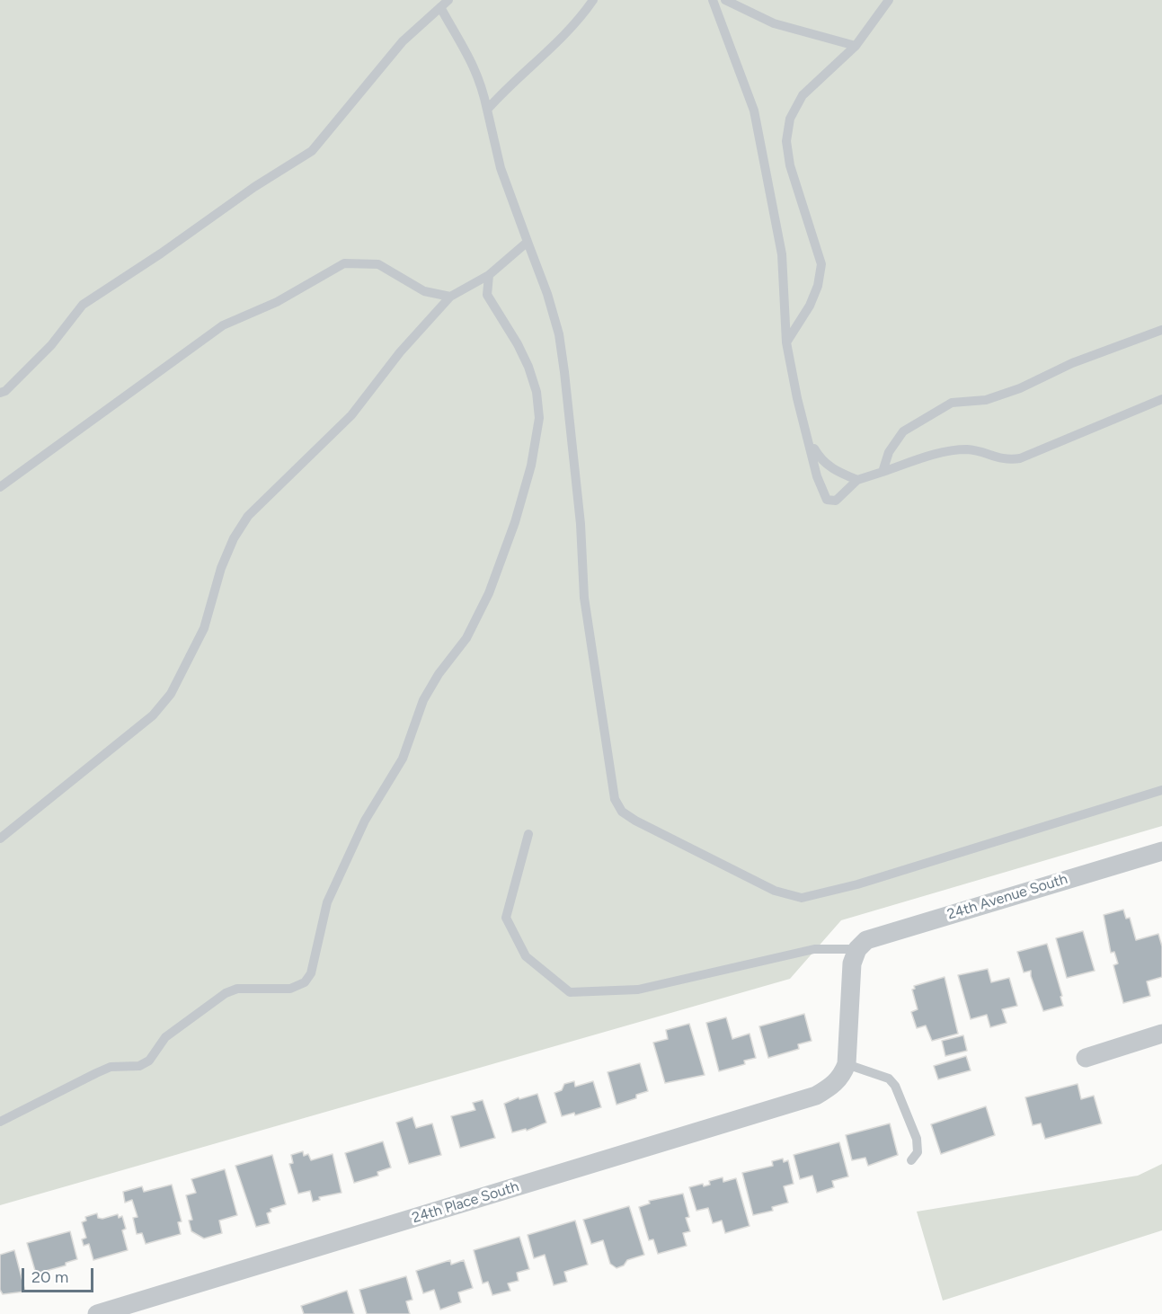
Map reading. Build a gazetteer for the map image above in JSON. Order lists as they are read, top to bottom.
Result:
{
  "streets": {
    "street": ["24th Avenue South", "24th Place South"]
  },
  "scale_bar": "20 m"
}
